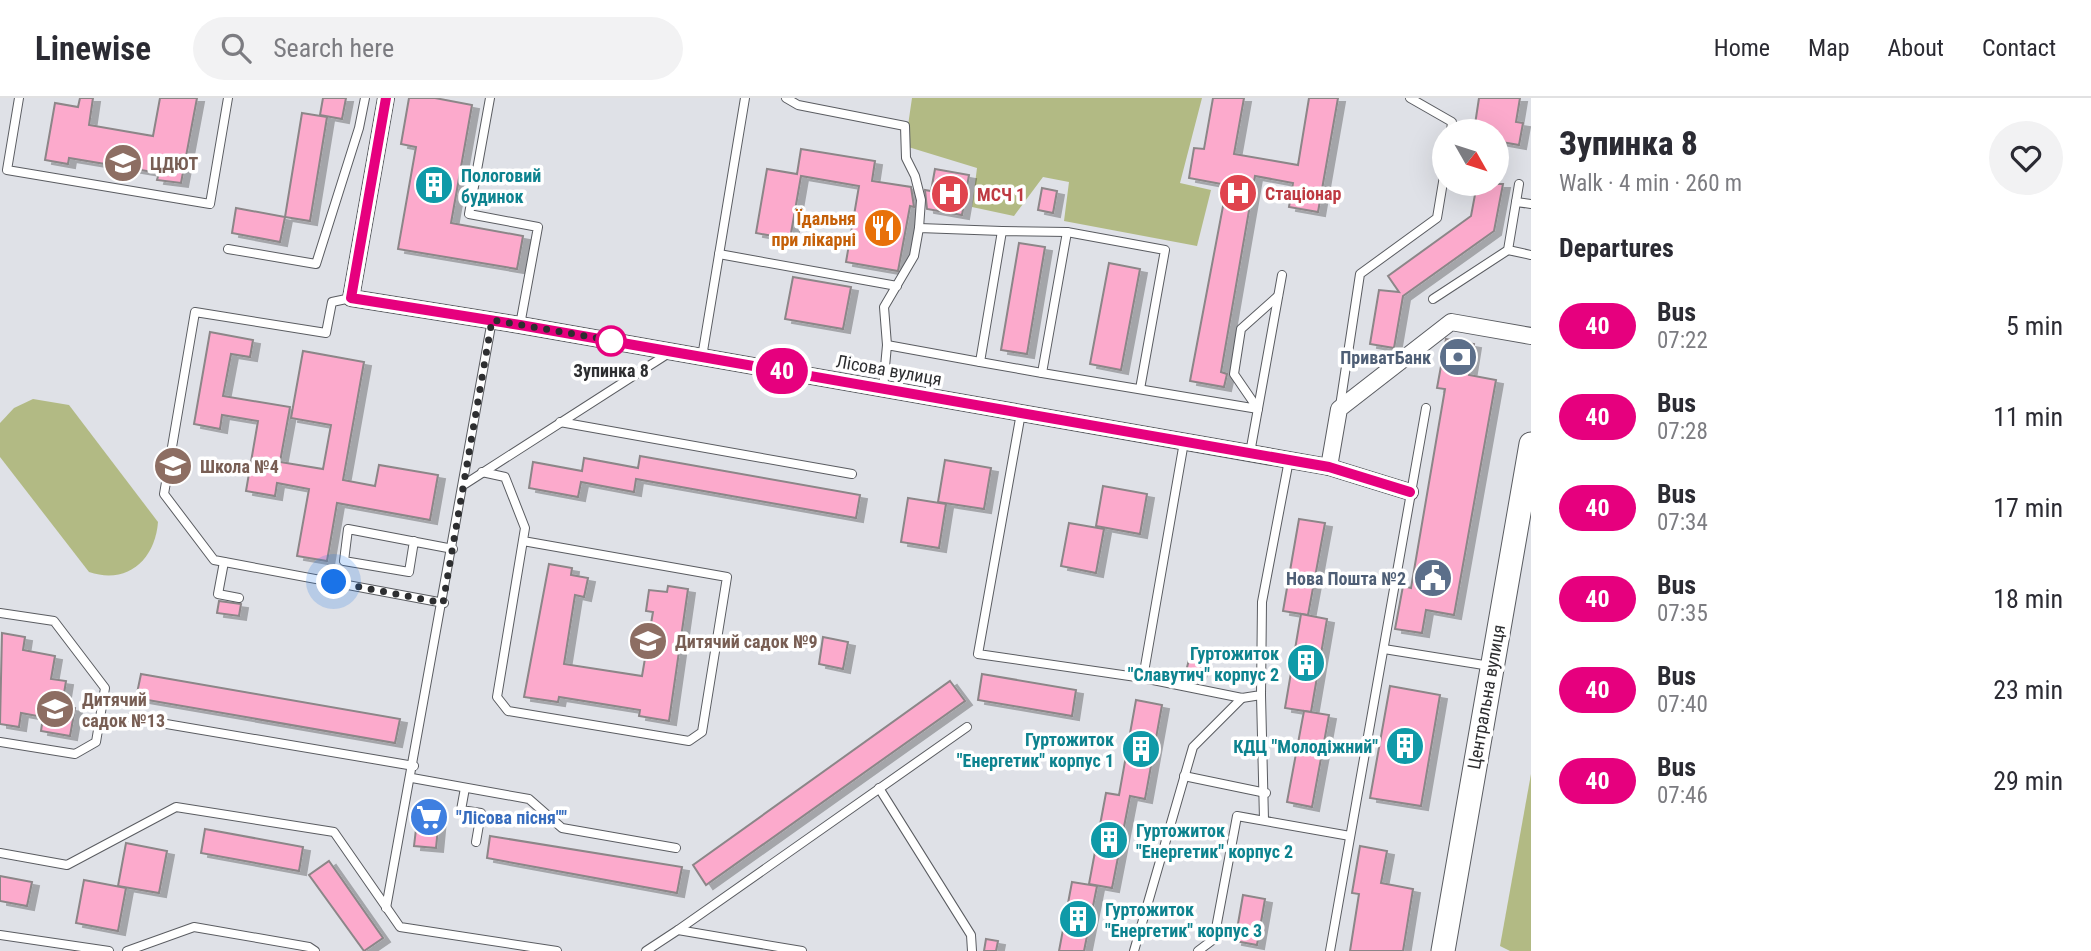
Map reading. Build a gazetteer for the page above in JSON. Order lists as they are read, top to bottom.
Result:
{
  "streets": {
    "street": ["Лісова вулиця", "Центральна вулиця"]
  },
  "places": {
    "school or university": [
      "ЦДЮТ",
      "Школа №4",
      "Дитячий садок №9",
      "Дитячий садок №13"
    ],
    "building": [
      "Пологовий будинок",
      "Гуртожиток \"Славутич\" корпус 2",
      "КДЦ \"Молодіжний\"",
      "Гуртожиток \"Енергетик\" корпус 1",
      "Гуртожиток \"Енергетик\" корпус 2",
      "Гуртожиток \"Енергетик\" корпус 3"
    ],
    "hospital": ["Стаціонар", "МСЧ 1"],
    "restaurant": ["Їдальня при лікарні"],
    "other": ["Зупинка 8"],
    "bank": ["ПриватБанк"],
    "public building": ["Нова Пошта №2"],
    "supermarket": ["\"Лісова пісня\"\""]
  },
  "lines": ["bus line 40"],
  "north": "bottom right",
  "page": {
    "header": "Linewise",
    "search": "Search here",
    "nav": [
      "Home",
      "Map",
      "About",
      "Contact"
    ],
    "on_map": "40",
    "heading": [
      ["Зупинка 8", "Walk · 4 min · 260 m"],
      "Departures"
    ],
    "list": [
      {
        "mark": "40",
        "name": "Bus",
        "note": "07:22",
        "value": "5 min"
      },
      {
        "mark": "40",
        "name": "Bus",
        "note": "07:28",
        "value": "11 min"
      },
      {
        "mark": "40",
        "name": "Bus",
        "note": "07:34",
        "value": "17 min"
      },
      {
        "mark": "40",
        "name": "Bus",
        "note": "07:35",
        "value": "18 min"
      },
      {
        "mark": "40",
        "name": "Bus",
        "note": "07:40",
        "value": "23 min"
      },
      {
        "mark": "40",
        "name": "Bus",
        "note": "07:46",
        "value": "29 min"
      }
    ]
  }
}
